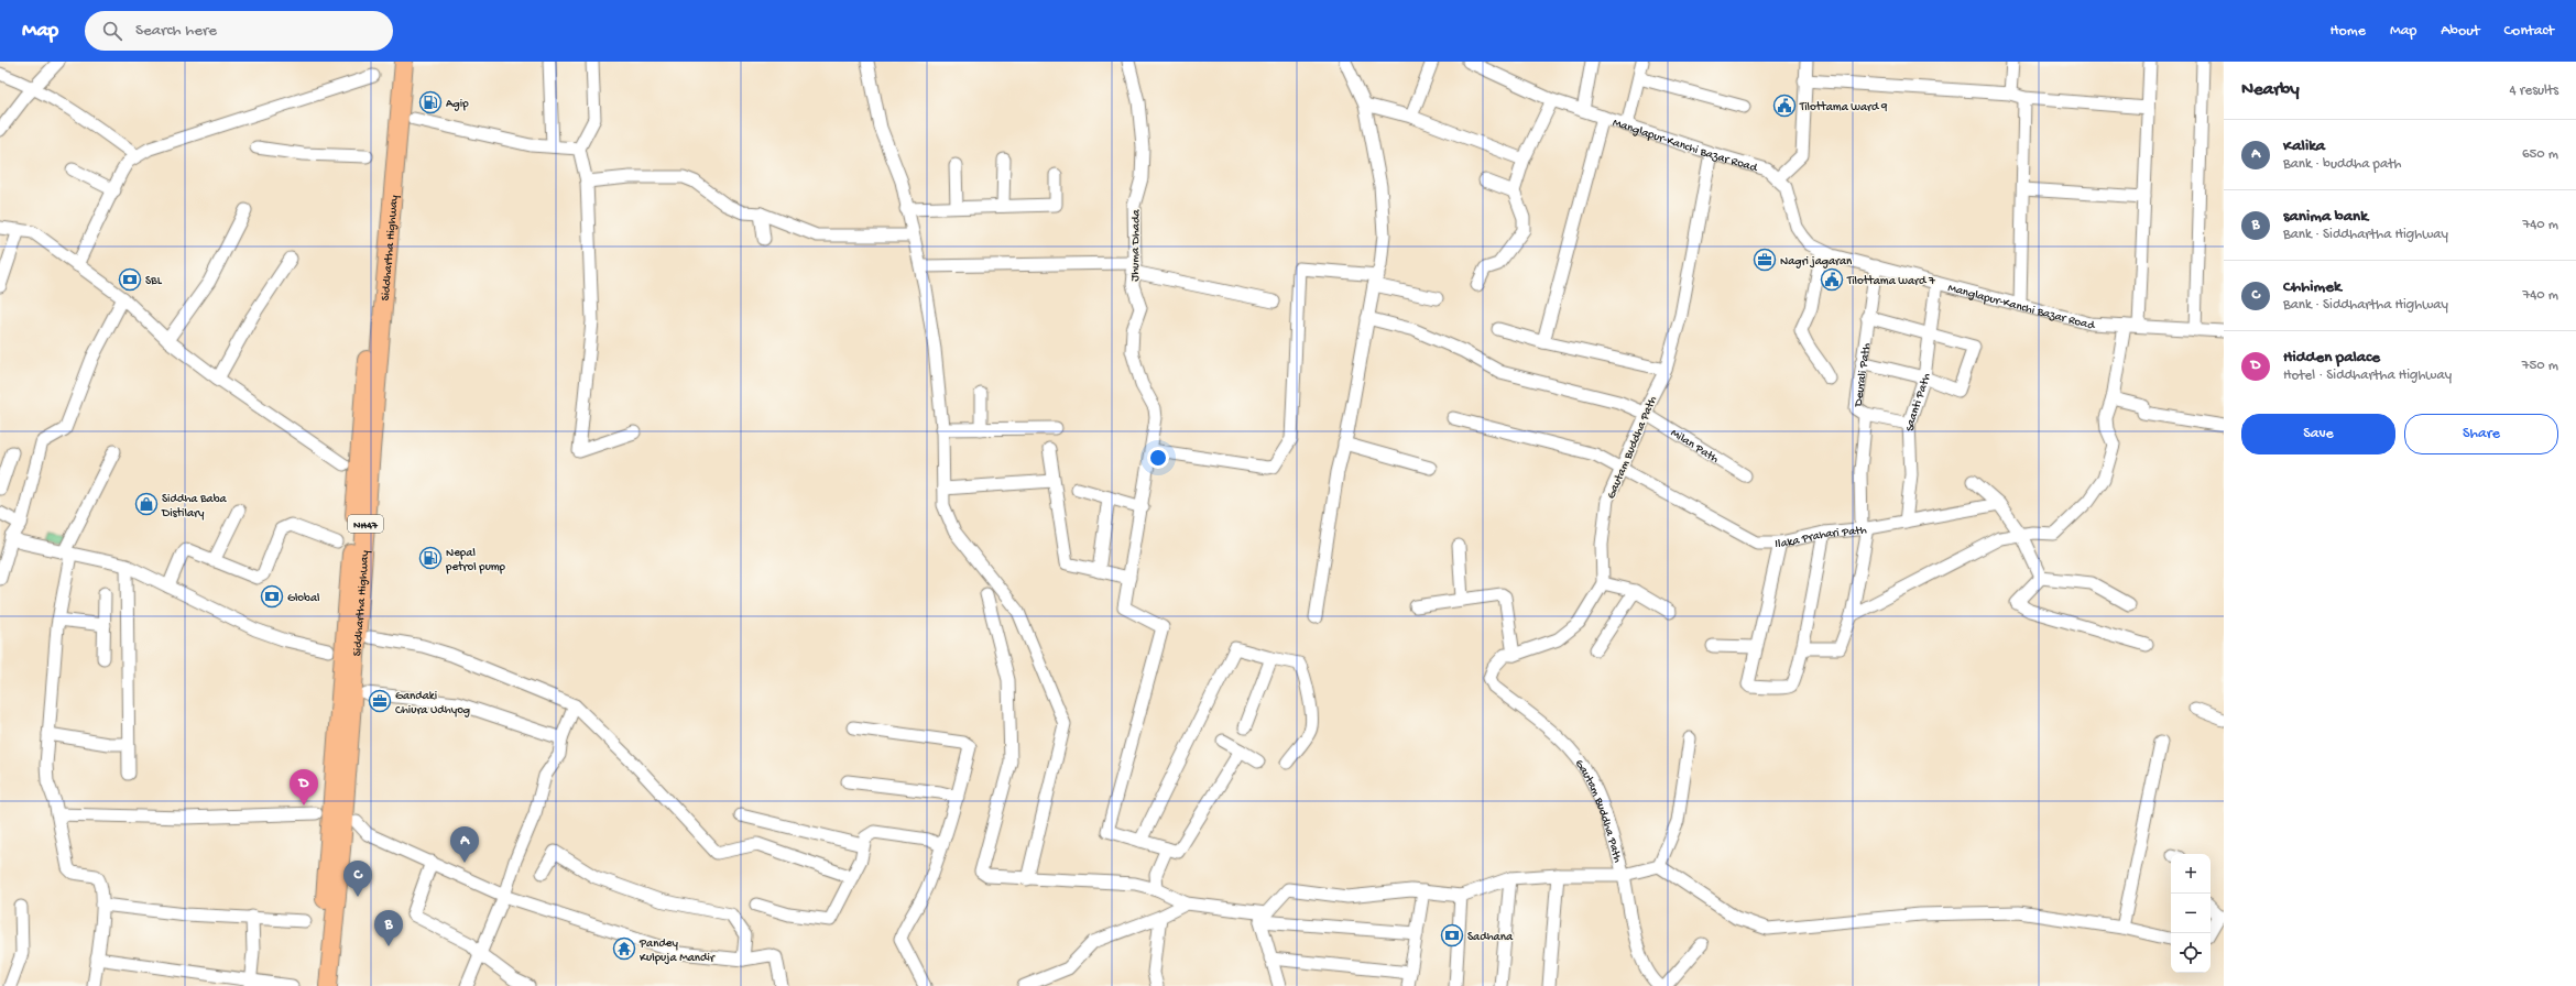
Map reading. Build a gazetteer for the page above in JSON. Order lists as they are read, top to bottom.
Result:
{
  "streets": {
    "highway": ["Siddhartha Highway", "NH47"],
    "street": [
      "Manglapur-Kanchi Bazar Road",
      "Jhuma Dhada",
      "Deurali Path",
      "Saanti Path",
      "Milan Path",
      "Gautam Buddha Path",
      "Ilaka Prahari Path"
    ]
  },
  "crossings": [
    ["Manglapur-Kanchi Bazar Road", "Deurali Path"],
    ["Manglapur-Kanchi Bazar Road", "Saanti Path"],
    ["Manglapur-Kanchi Bazar Road", "Gautam Buddha Path"],
    ["Deurali Path", "Ilaka Prahari Path"],
    ["Saanti Path", "Ilaka Prahari Path"],
    ["Milan Path", "Gautam Buddha Path"],
    ["Gautam Buddha Path", "Ilaka Prahari Path"]
  ],
  "places": {
    "fuel station": ["Agip", "Nepal petrol pump"],
    "public building": ["Tilottama ward 9", "Tilottama ward 7"],
    "office": ["Nagri jagaran", "Gandaki Chiura Udhyog"],
    "bank": ["SBL", "Global", "Sadhana"],
    "shop": ["Siddha Baba Distilary"],
    "temple": ["Pandey Kulpuja Mandir"]
  },
  "page": {
    "header": "Map",
    "search": "Search here",
    "nav": [
      "Home",
      "Map",
      "About",
      "Contact"
    ],
    "heading": ["Nearby", "4 results"],
    "list": [
      {
        "mark": "A",
        "name": "Kalika",
        "note": "Bank · buddha path",
        "value": "650 m"
      },
      {
        "mark": "B",
        "name": "sanima bank",
        "note": "Bank · Siddhartha Highway",
        "value": "740 m"
      },
      {
        "mark": "C",
        "name": "Chhimek",
        "note": "Bank · Siddhartha Highway",
        "value": "740 m"
      },
      {
        "mark": "D",
        "name": "Hidden palace",
        "note": "Hotel · Siddhartha Highway",
        "value": "750 m"
      }
    ],
    "buttons": ["Save", "Share"],
    "pins": [
      "D",
      "A",
      "C",
      "B"
    ],
    "map_buttons": ["+", "−"]
  }
}
